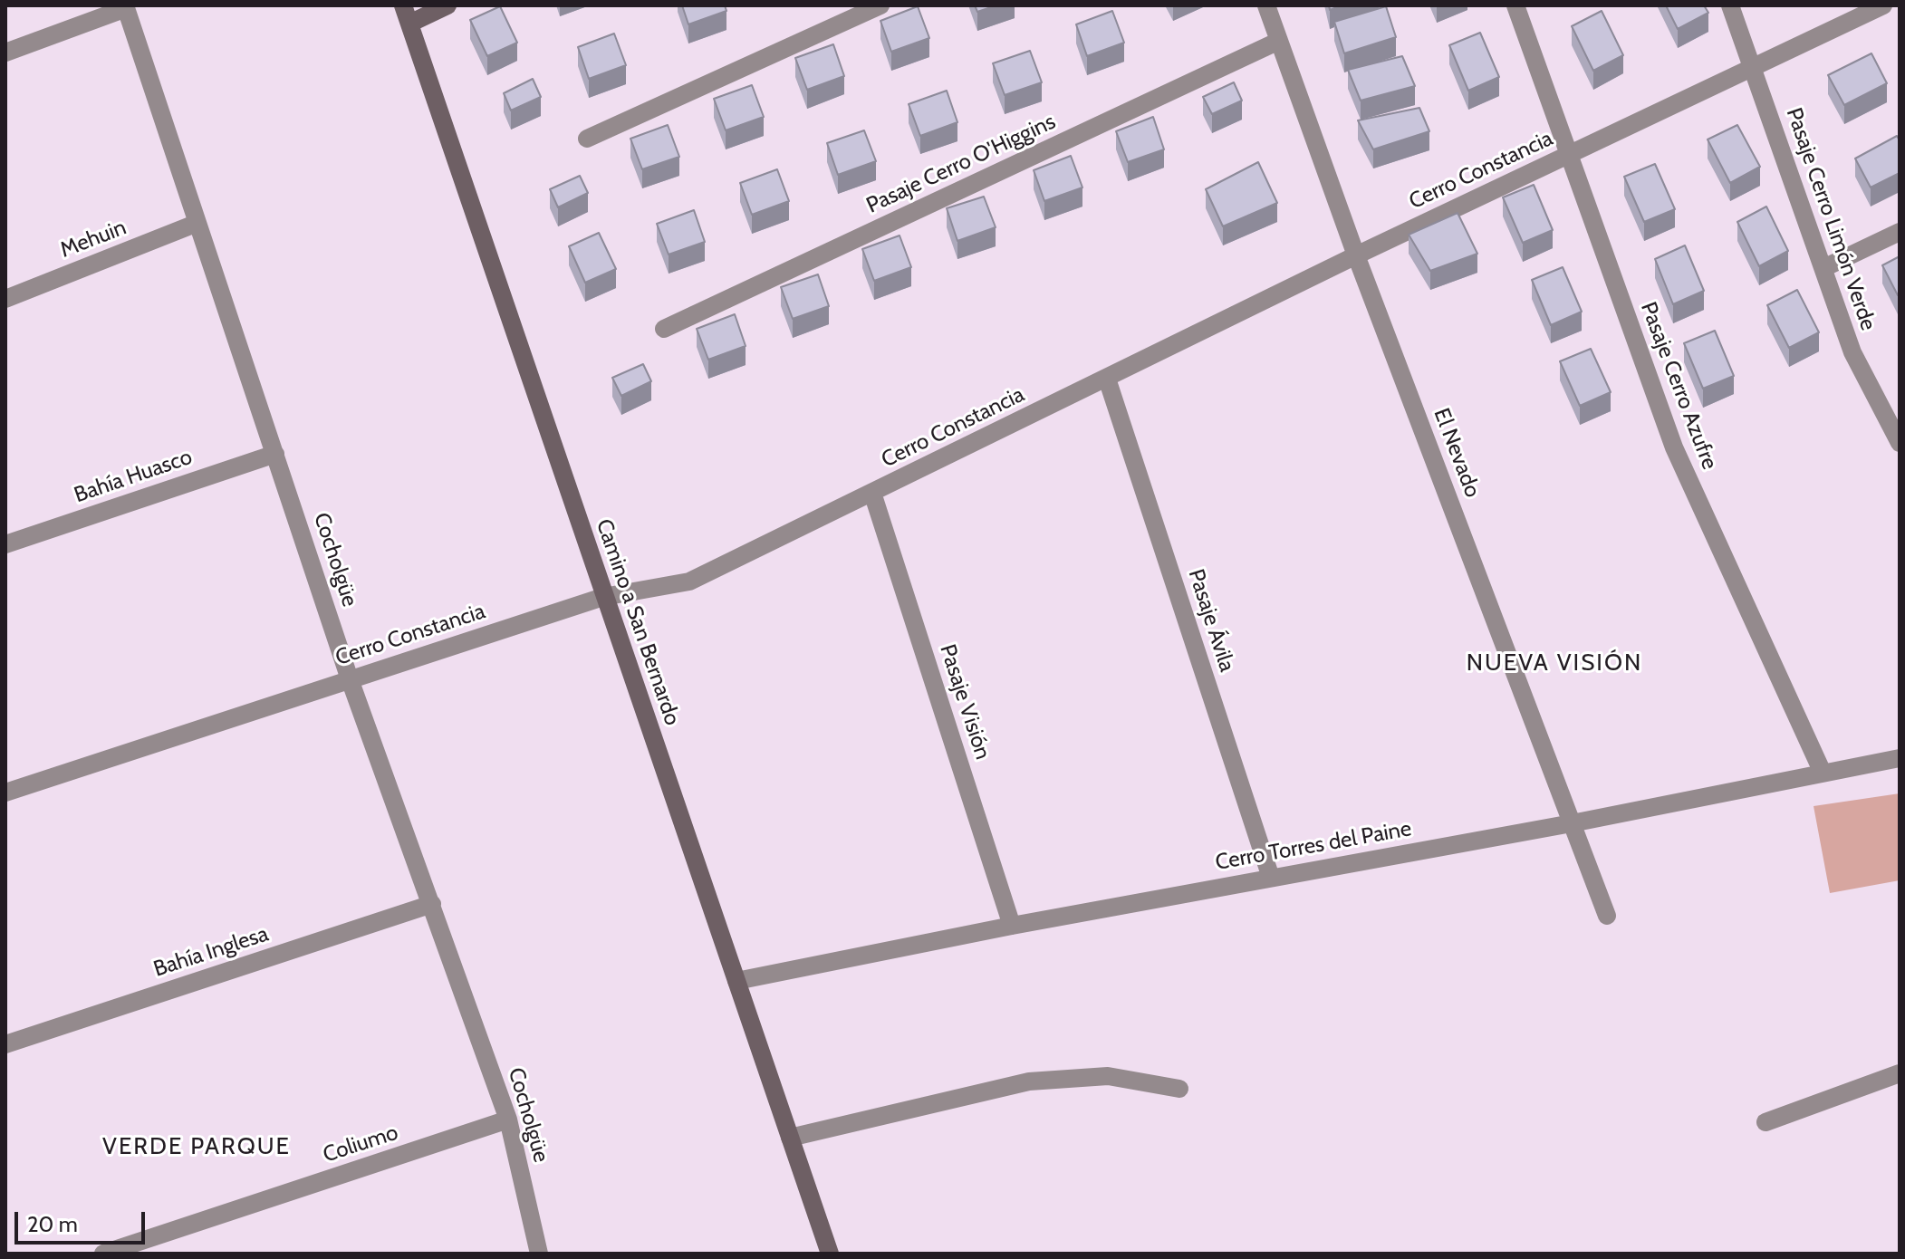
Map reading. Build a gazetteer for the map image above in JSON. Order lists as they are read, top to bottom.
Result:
{
  "streets": {
    "street": [
      "Pasaje Cerro O'Higgins",
      "Cerro Constancia",
      "Pasaje Cerro Limón Verde",
      "Mehuin",
      "Pasaje Cerro Azufre",
      "El Nevado",
      "Bahía Huasco",
      "Cocholgüe",
      "Pasaje Ávila",
      "Camino a San Bernardo",
      "Pasaje Visión",
      "Cerro Torres del Paine",
      "Bahía Inglesa",
      "Coliumo"
    ]
  },
  "crossings": [
    ["Pasaje Cerro O'Higgins", "El Nevado"],
    ["Cerro Constancia", "Pasaje Cerro Limón Verde"],
    ["Cerro Constancia", "Pasaje Cerro Azufre"],
    ["Cerro Constancia", "El Nevado"],
    ["Cerro Constancia", "Cocholgüe"],
    ["Cerro Constancia", "Pasaje Ávila"],
    ["Cerro Constancia", "Camino a San Bernardo"],
    ["Cerro Constancia", "Pasaje Visión"],
    ["Mehuin", "Cocholgüe"],
    ["Pasaje Cerro Azufre", "Cerro Torres del Paine"],
    ["El Nevado", "Cerro Torres del Paine"],
    ["Bahía Huasco", "Cocholgüe"],
    ["Cocholgüe", "Bahía Inglesa"],
    ["Cocholgüe", "Coliumo"],
    ["Pasaje Ávila", "Cerro Torres del Paine"],
    ["Camino a San Bernardo", "Cerro Torres del Paine"],
    ["Pasaje Visión", "Cerro Torres del Paine"]
  ],
  "districts": ["NUEVA VISIÓN", "VERDE PARQUE"],
  "scale_bar": "20 m"
}
